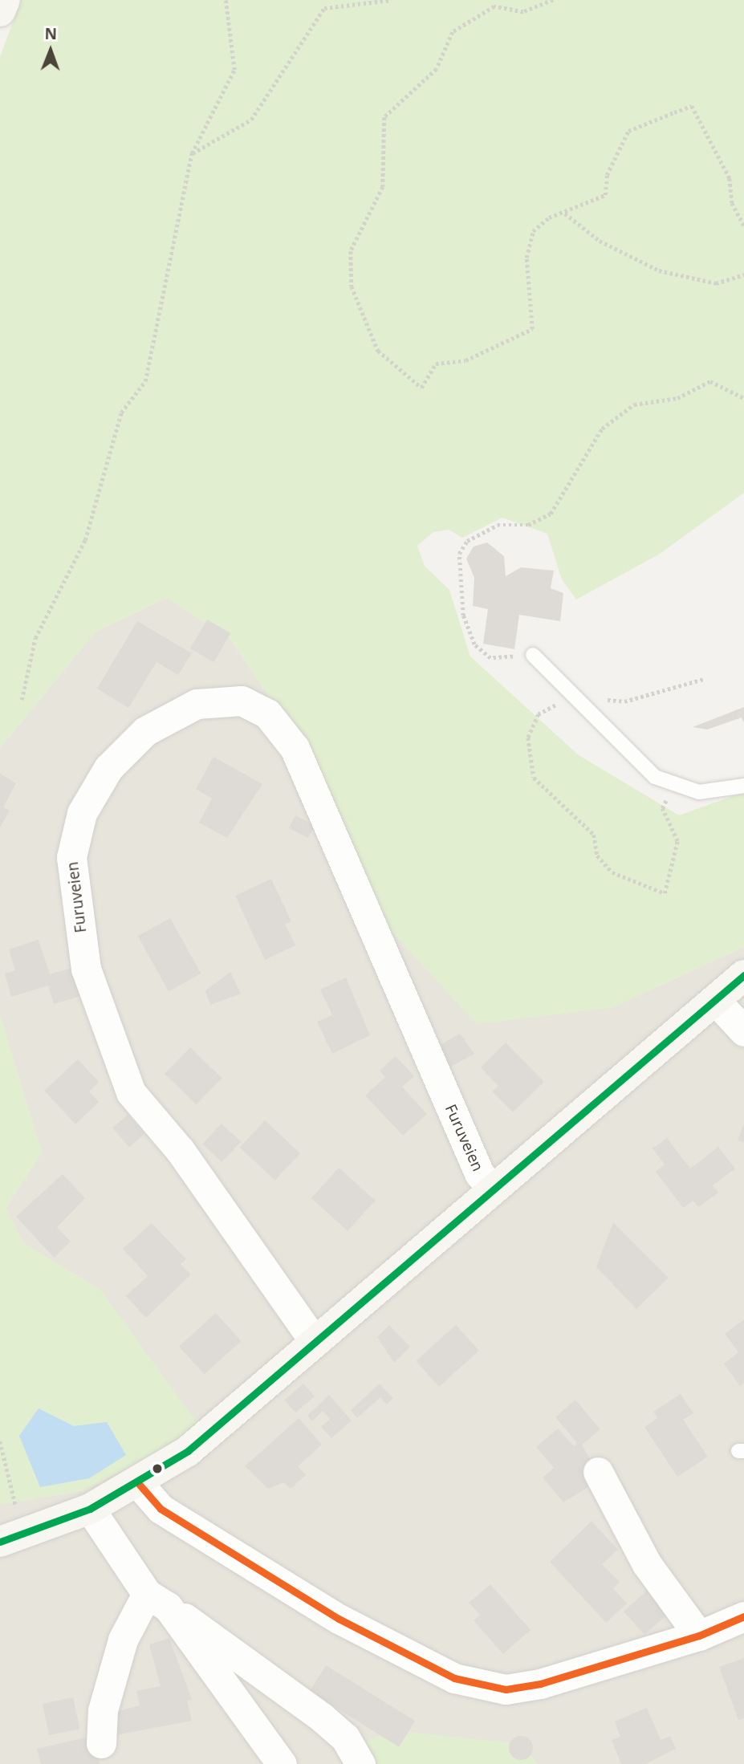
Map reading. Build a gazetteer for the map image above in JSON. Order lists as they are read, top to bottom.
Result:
{
  "streets": {
    "street": ["Furuveien"]
  },
  "north": "top"
}
